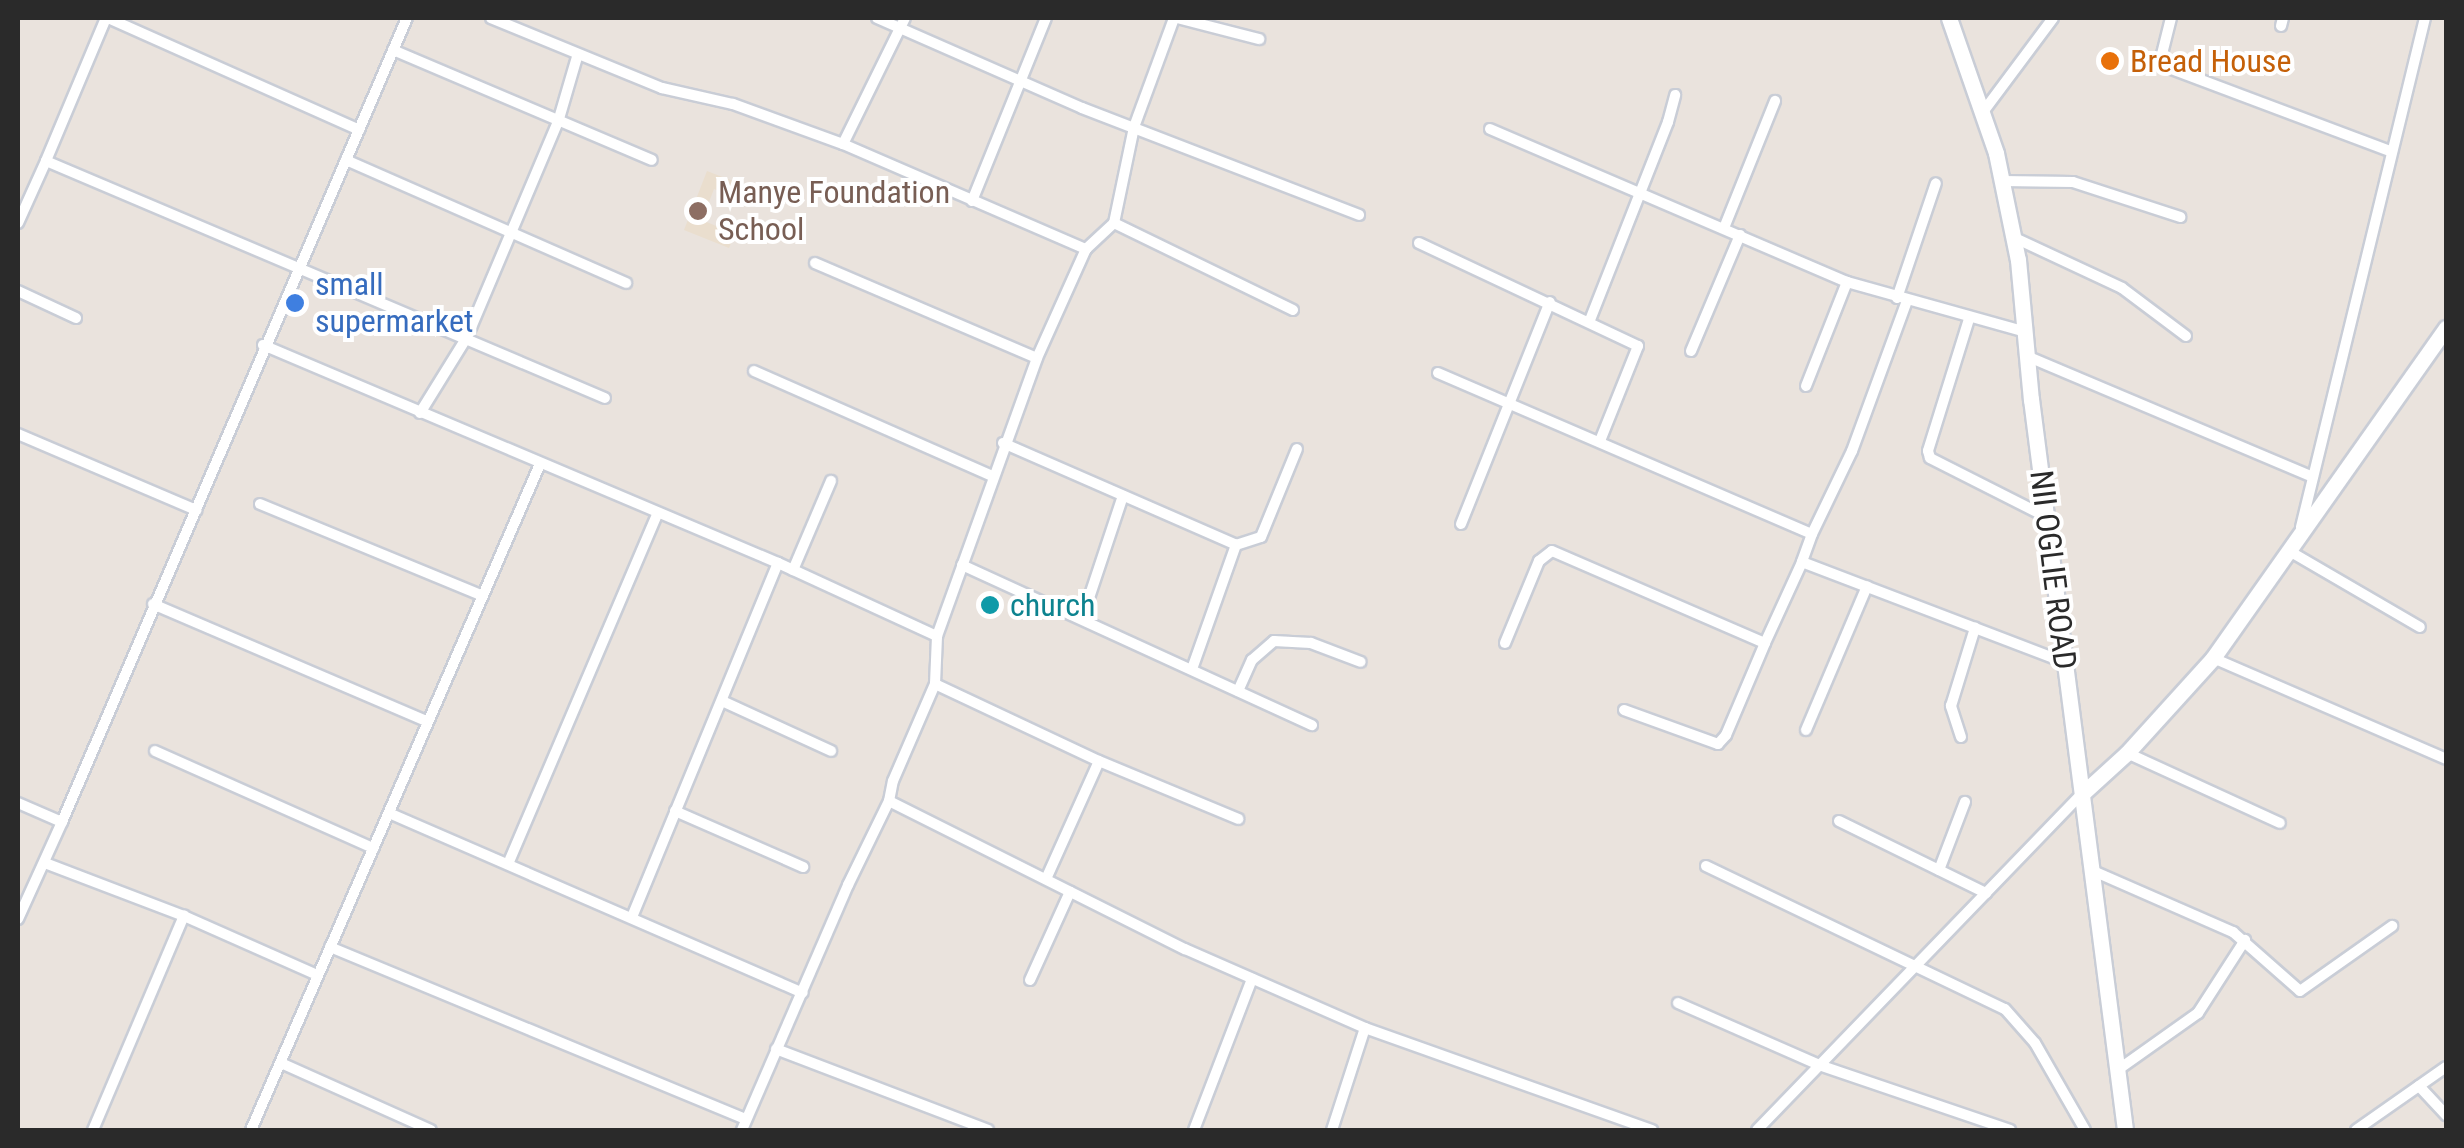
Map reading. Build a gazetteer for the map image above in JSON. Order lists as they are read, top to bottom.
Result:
{
  "streets": {
    "street": ["NII OGLIE ROAD"]
  },
  "places": [
    "Bread House",
    "Manye Foundation School",
    "small supermarket",
    "church"
  ]
}
